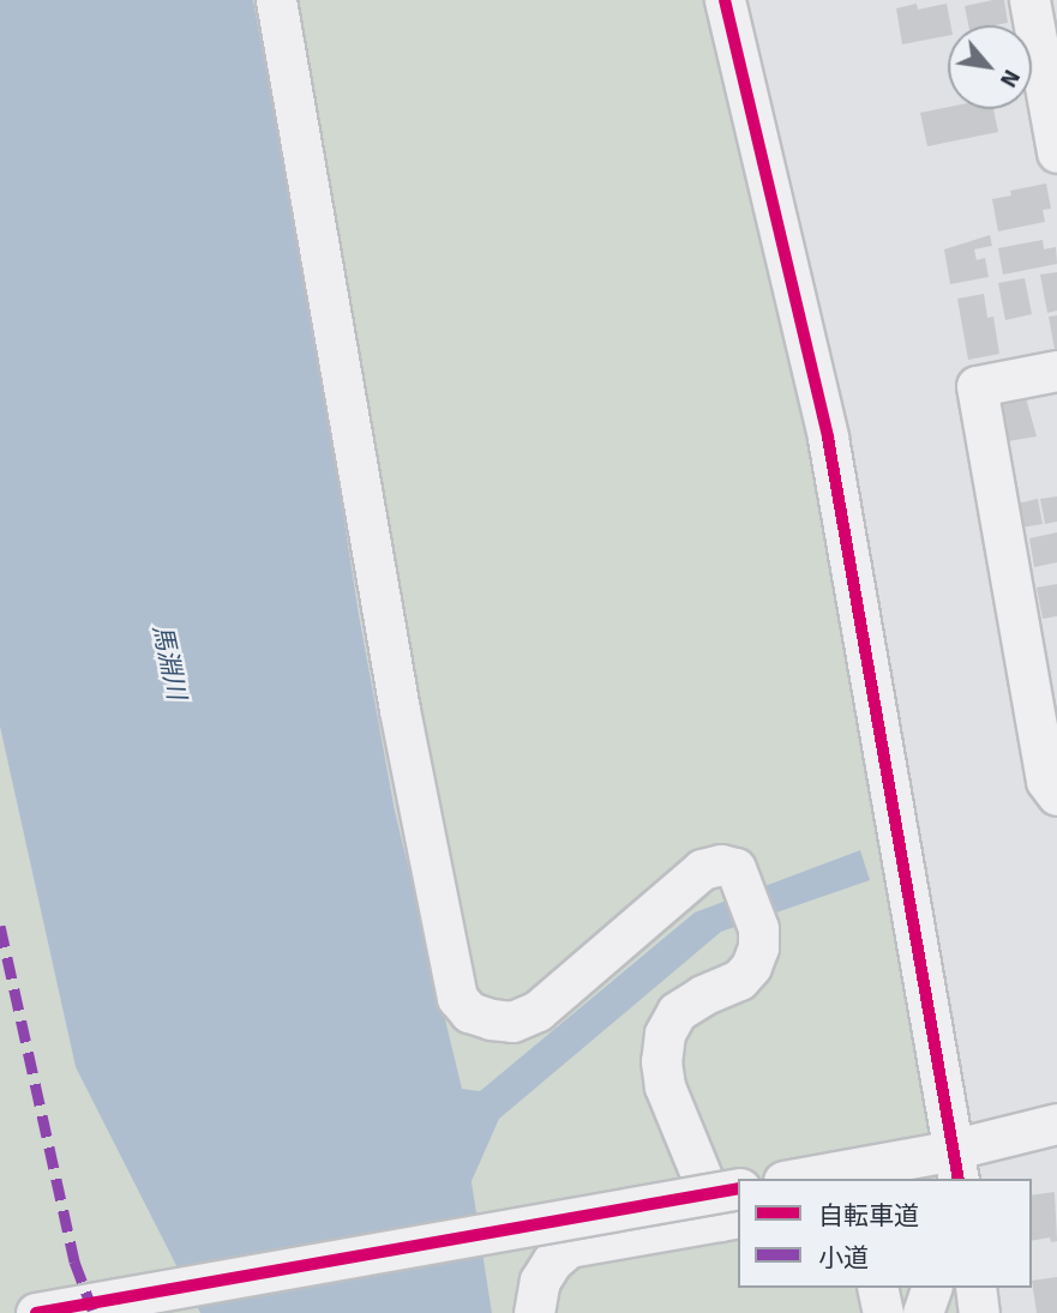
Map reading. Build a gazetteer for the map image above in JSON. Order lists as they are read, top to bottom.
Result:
{
  "water": ["馬淵川"],
  "legend": ["自転車道", "小道"],
  "north": "bottom right"
}
